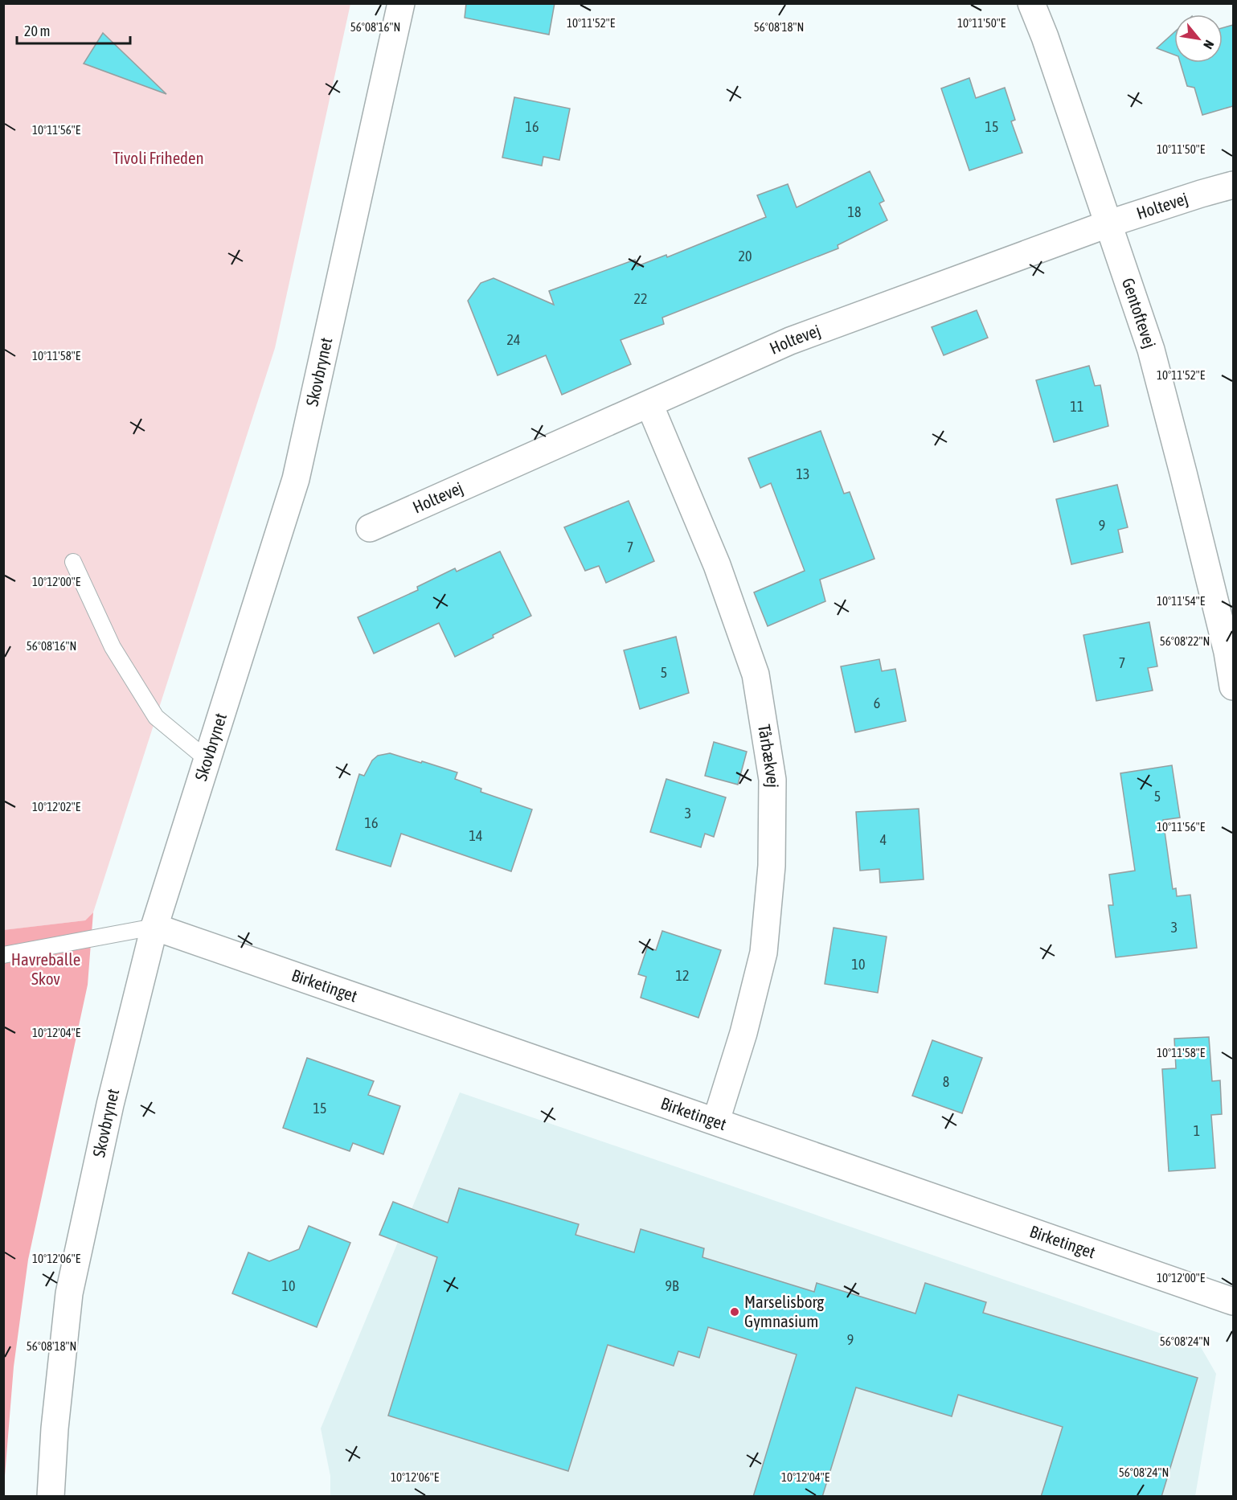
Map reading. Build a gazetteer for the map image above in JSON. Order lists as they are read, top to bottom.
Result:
{
  "streets": {
    "street": [
      "Holtevej",
      "Gentoftevej",
      "Skovbrynet",
      "Tårbækvej",
      "Birketinget"
    ]
  },
  "crossings": [
    ["Holtevej", "Gentoftevej"],
    ["Holtevej", "Tårbækvej"],
    ["Skovbrynet", "Birketinget"],
    ["Tårbækvej", "Birketinget"]
  ],
  "parks": ["Tivoli Friheden", "Havreballe Skov"],
  "places": ["Marselisborg Gymnasium"],
  "house_numbers": [
    "16",
    "15",
    "18",
    "20",
    "22",
    "24",
    "11",
    "13",
    "9",
    "7",
    "7",
    "5",
    "6",
    "5",
    "3",
    "16",
    "14",
    "4",
    "3",
    "10",
    "12",
    "8",
    "15",
    "1",
    "10",
    "9B",
    "9"
  ],
  "scale_bar": "20 m",
  "north": "bottom right",
  "coordinates": [
    "10°11'52\"E",
    "10°11'50\"E",
    "56°08'16\"N",
    "56°08'18\"N",
    "10°11'56\"E",
    "10°11'58\"E",
    "10°12'00\"E",
    "10°11'54\"E",
    "56°08'22\"N",
    "10°12'02\"E",
    "10°12'04\"E",
    "10°12'06\"E",
    "56°08'24\"N"
  ]
}
